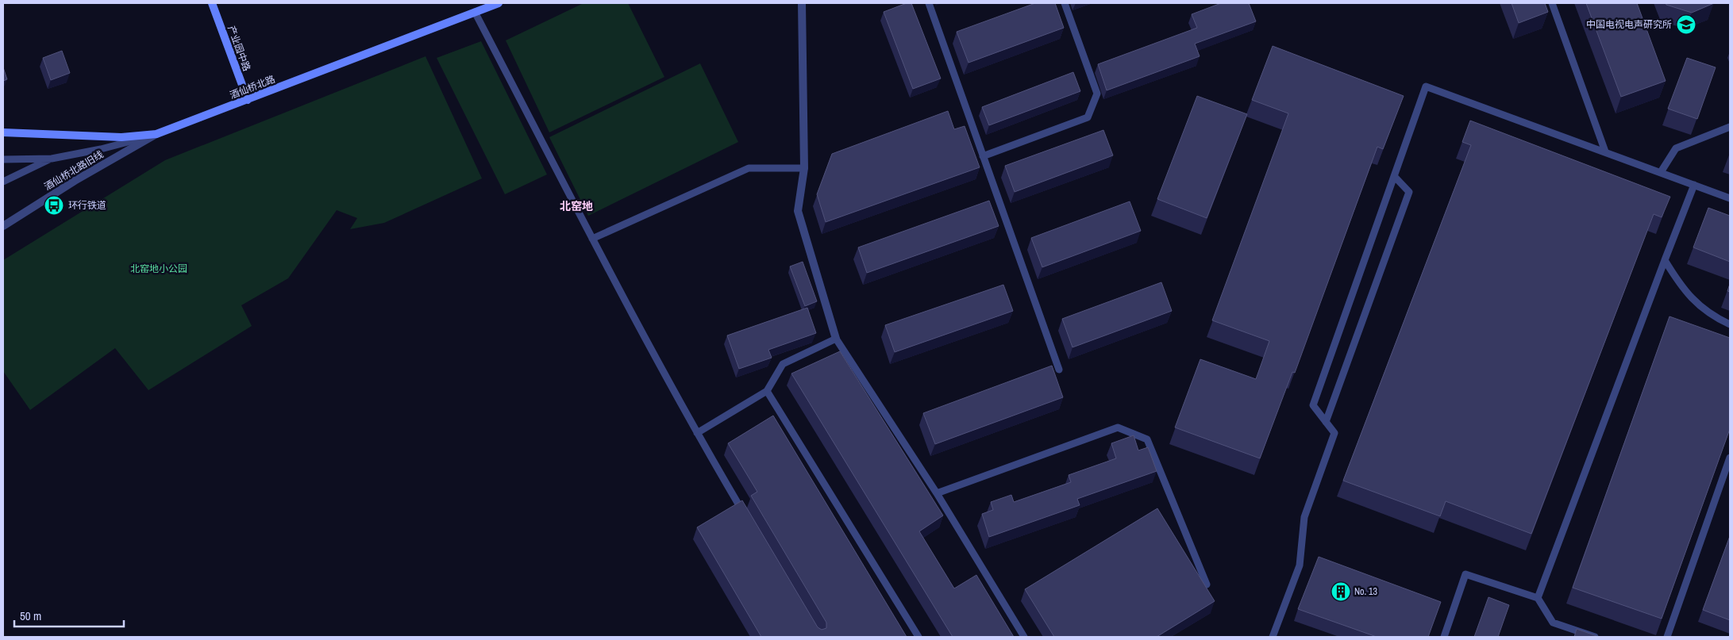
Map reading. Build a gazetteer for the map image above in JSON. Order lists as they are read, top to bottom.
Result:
{
  "streets": {
    "street": ["产业园中路", "酒仙桥北路", "酒仙桥北路旧线"]
  },
  "crossings": [
    ["产业园中路", "酒仙桥北路"],
    ["酒仙桥北路", "酒仙桥北路旧线"]
  ],
  "districts": ["北窑地"],
  "parks": ["北窑地小公园"],
  "places": {
    "school or university": ["中国电视电声研究所"],
    "bus stop": ["环行铁道"],
    "building": ["No. 13"]
  },
  "scale_bar": "50 m"
}
